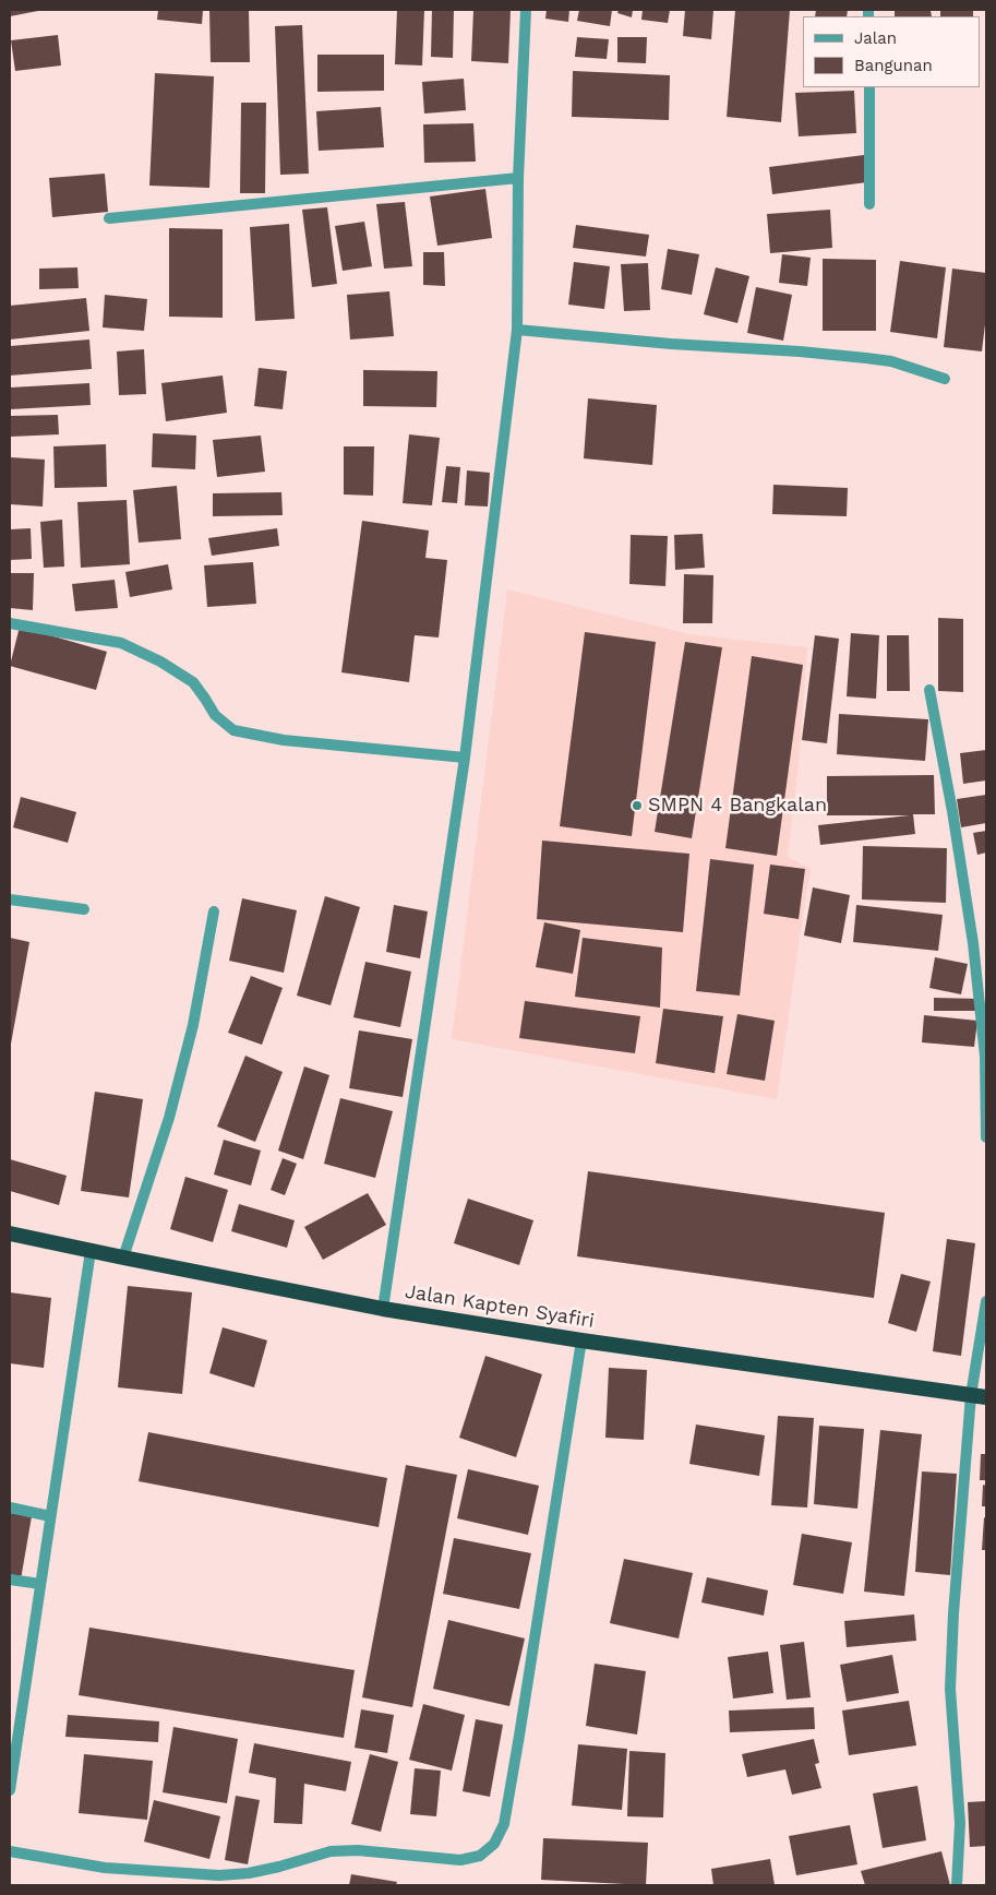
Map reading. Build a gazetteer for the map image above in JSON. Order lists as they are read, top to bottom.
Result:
{
  "streets": {
    "highway": ["Jalan Kapten Syafiri"]
  },
  "places": ["SMPN 4 Bangkalan"],
  "legend": ["Jalan", "Bangunan"]
}
